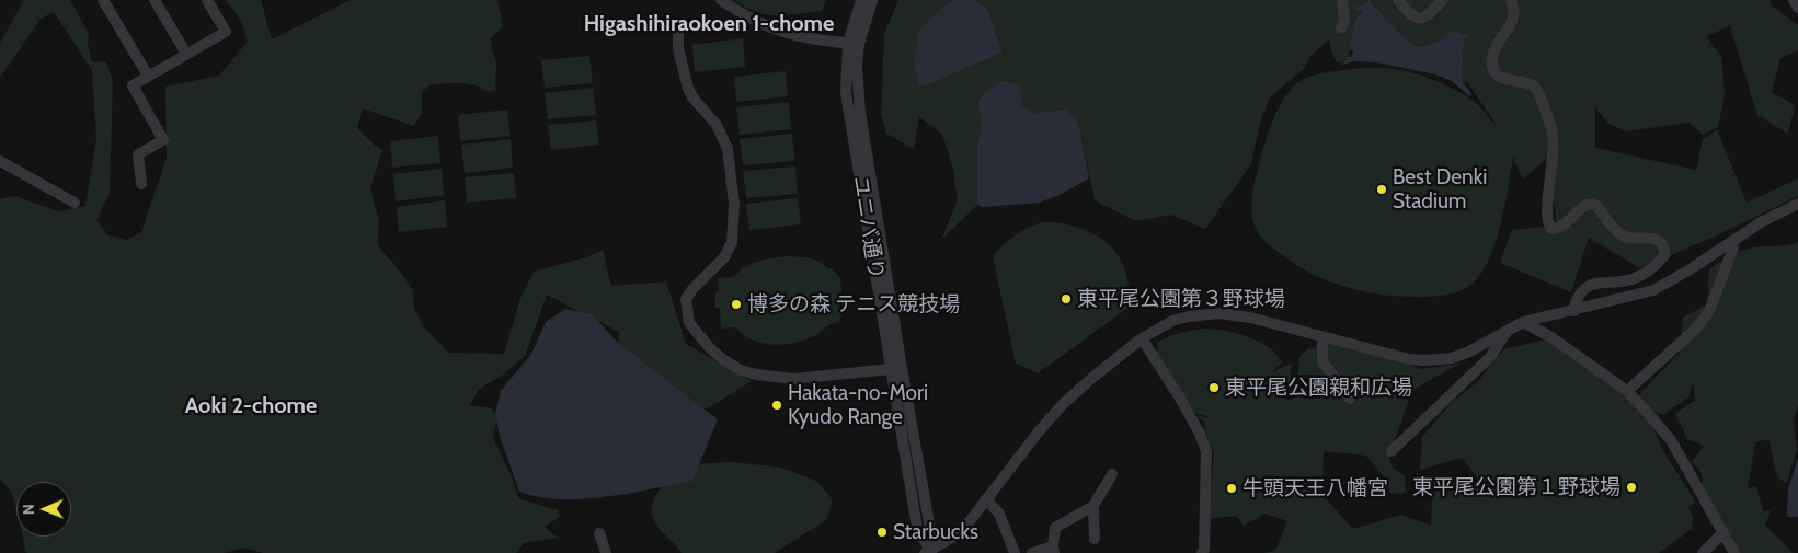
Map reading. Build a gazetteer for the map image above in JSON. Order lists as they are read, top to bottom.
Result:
{
  "streets": {
    "street": ["ユニバ通り"]
  },
  "districts": ["Higashihiraokoen 1-chome", "Aoki 2-chome"],
  "places": [
    "Best Denki Stadium",
    "東平尾公園第３野球場",
    "博多の森 テニス競技場",
    "東平尾公園親和広場",
    "Hakata-no-Mori Kyudo Range",
    "東平尾公園第１野球場",
    "牛頭天王八幡宮",
    "Starbucks"
  ],
  "north": "left"
}
